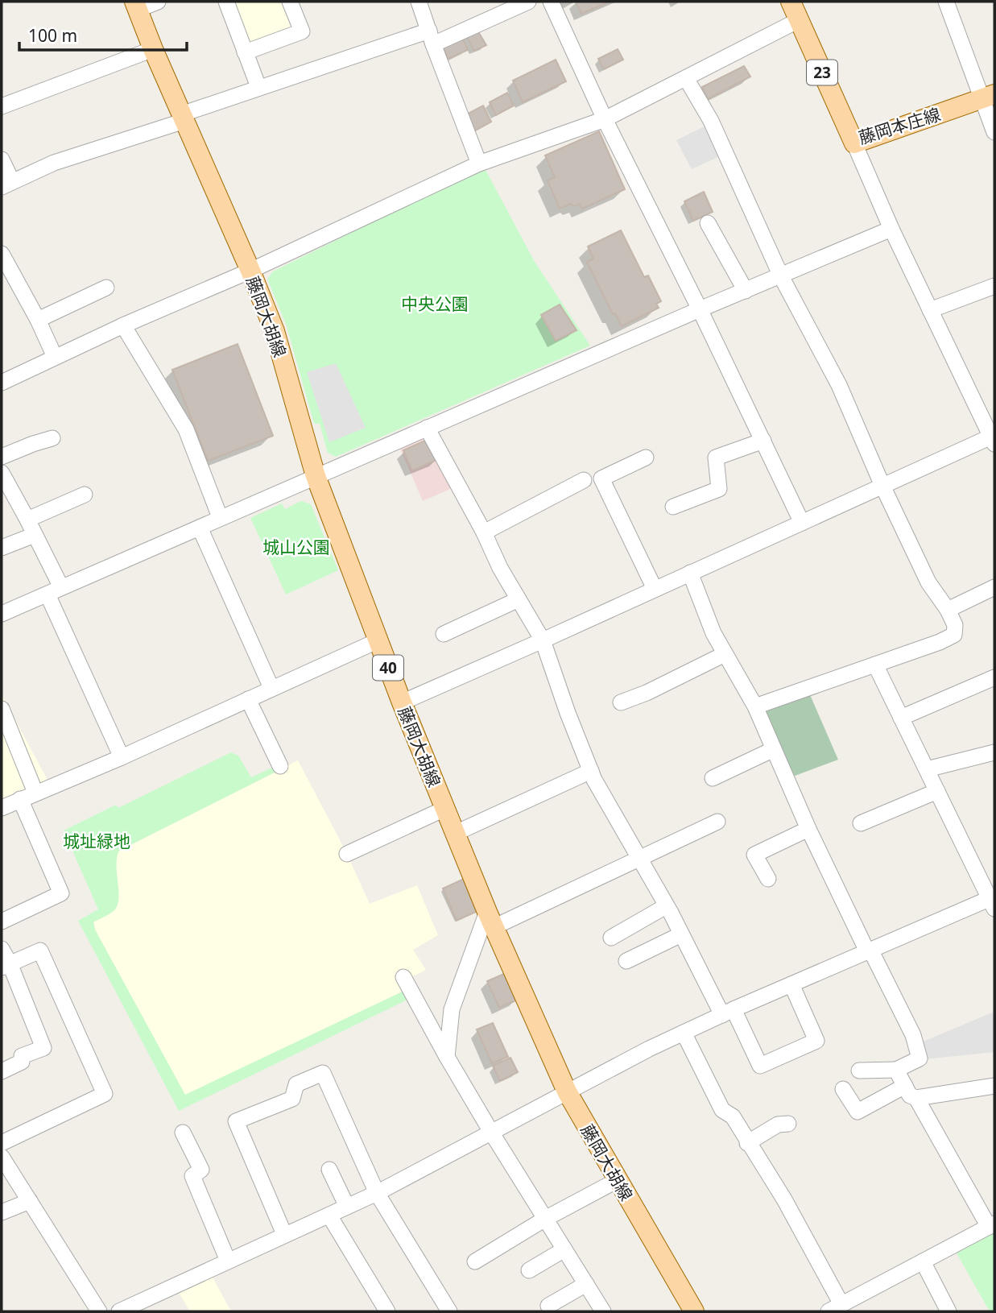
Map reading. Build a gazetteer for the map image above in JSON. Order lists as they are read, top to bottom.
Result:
{
  "streets": {
    "main road": [
      "23",
      "藤岡本庄線",
      "藤岡大胡線",
      "40"
    ]
  },
  "parks": ["中央公園", "城山公園", "城址緑地"],
  "scale_bar": "100 m"
}
